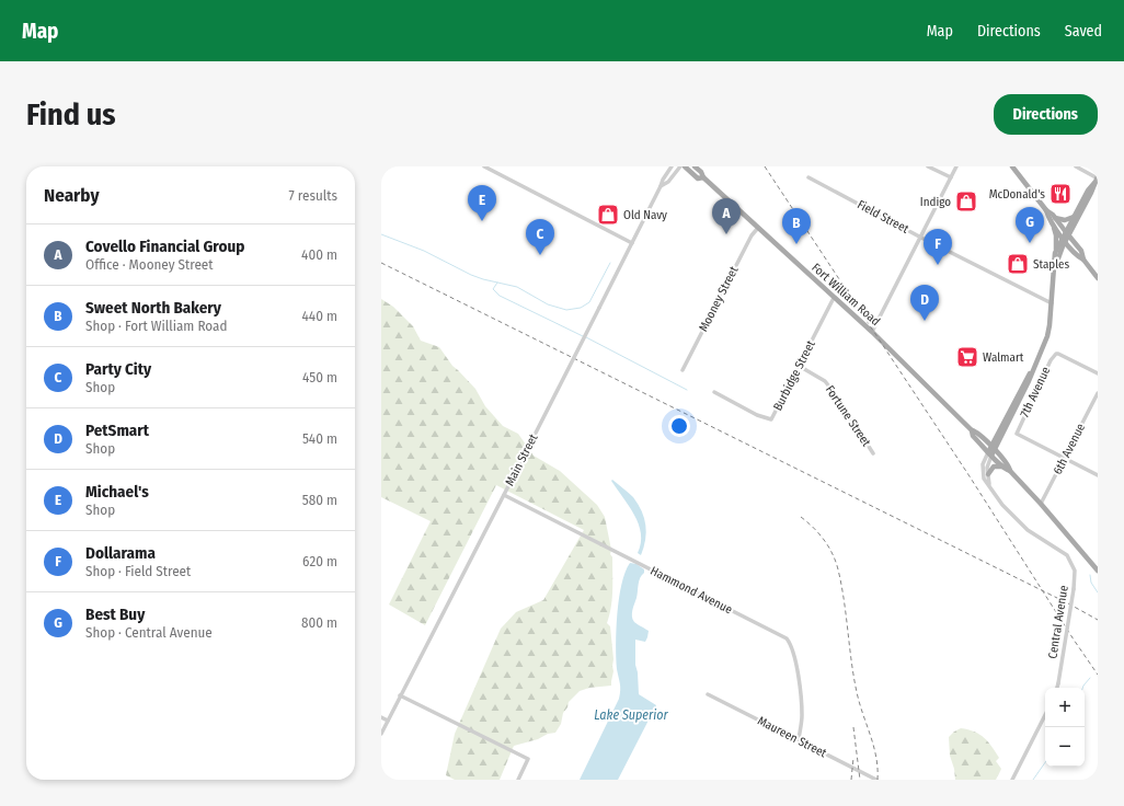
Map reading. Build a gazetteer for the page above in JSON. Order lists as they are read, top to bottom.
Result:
{
  "streets": {
    "main road": ["Fort William Road", "Central Avenue"],
    "street": [
      "Field Street",
      "Mooney Street",
      "Burbidge Street",
      "7th Avenue",
      "Fortune Street",
      "6th Avenue",
      "Main Street",
      "Hammond Avenue",
      "Maureen Street"
    ]
  },
  "crossings": [
    ["Field Street", "Central Avenue"],
    ["Fort William Road", "Mooney Street"],
    ["Fort William Road", "Burbidge Street"],
    ["Fort William Road", "6th Avenue"],
    ["Fort William Road", "Central Avenue"],
    ["Burbidge Street", "Fortune Street"],
    ["7th Avenue", "6th Avenue"],
    ["Main Street", "Hammond Avenue"],
    ["Hammond Avenue", "Maureen Street"]
  ],
  "water": ["Lake Superior"],
  "places": {
    "restaurant": ["McDonald's"],
    "shop": ["Indigo", "Old Navy", "Staples"],
    "supermarket": ["Walmart"]
  },
  "page": {
    "header": "Map",
    "nav": ["Map", "Directions", "Saved"],
    "buttons": "Directions",
    "title": "Find us",
    "heading": ["Nearby", "7 results"],
    "pins": [
      "E",
      "A",
      "G",
      "B",
      "C",
      "F",
      "D"
    ],
    "list": [
      {
        "mark": "A",
        "name": "Covello Financial Group",
        "note": "Office · Mooney Street",
        "value": "400 m"
      },
      {
        "mark": "B",
        "name": "Sweet North Bakery",
        "note": "Shop · Fort William Road",
        "value": "440 m"
      },
      {
        "mark": "C",
        "name": "Party City",
        "note": "Shop",
        "value": "450 m"
      },
      {
        "mark": "D",
        "name": "PetSmart",
        "note": "Shop",
        "value": "540 m"
      },
      {
        "mark": "E",
        "name": "Michael's",
        "note": "Shop",
        "value": "580 m"
      },
      {
        "mark": "F",
        "name": "Dollarama",
        "note": "Shop · Field Street",
        "value": "620 m"
      },
      {
        "mark": "G",
        "name": "Best Buy",
        "note": "Shop · Central Avenue",
        "value": "800 m"
      }
    ],
    "map_buttons": ["+", "−"]
  }
}
